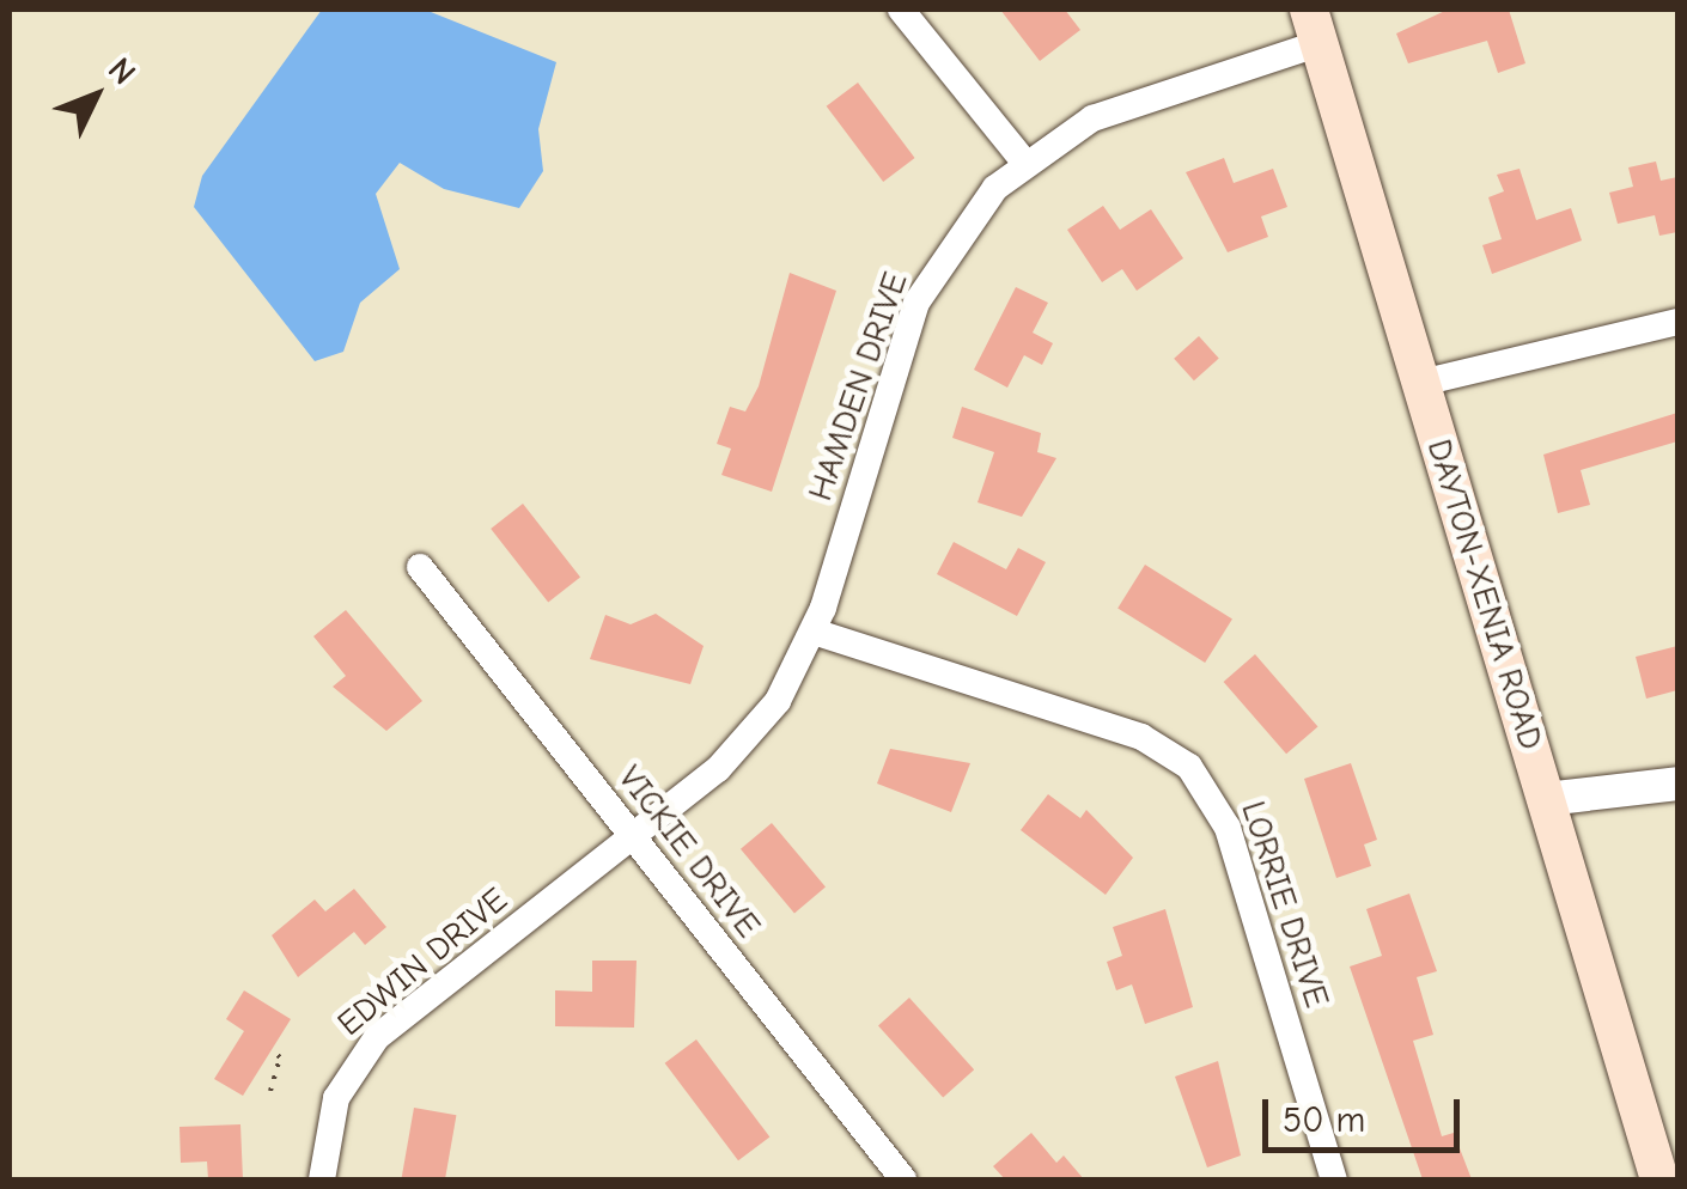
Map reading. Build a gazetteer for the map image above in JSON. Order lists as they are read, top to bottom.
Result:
{
  "streets": {
    "main road": ["DAYTON-XENIA ROAD"],
    "street": [
      "HAMDEN DRIVE",
      "VICKIE DRIVE",
      "LORRIE DRIVE",
      "EDWIN DRIVE"
    ]
  },
  "crossings": [
    ["HAMDEN DRIVE", "DAYTON-XENIA ROAD"],
    ["HAMDEN DRIVE", "VICKIE DRIVE"],
    ["HAMDEN DRIVE", "LORRIE DRIVE"],
    ["HAMDEN DRIVE", "EDWIN DRIVE"],
    ["VICKIE DRIVE", "EDWIN DRIVE"]
  ],
  "scale_bar": "50 m",
  "north": "top right"
}
